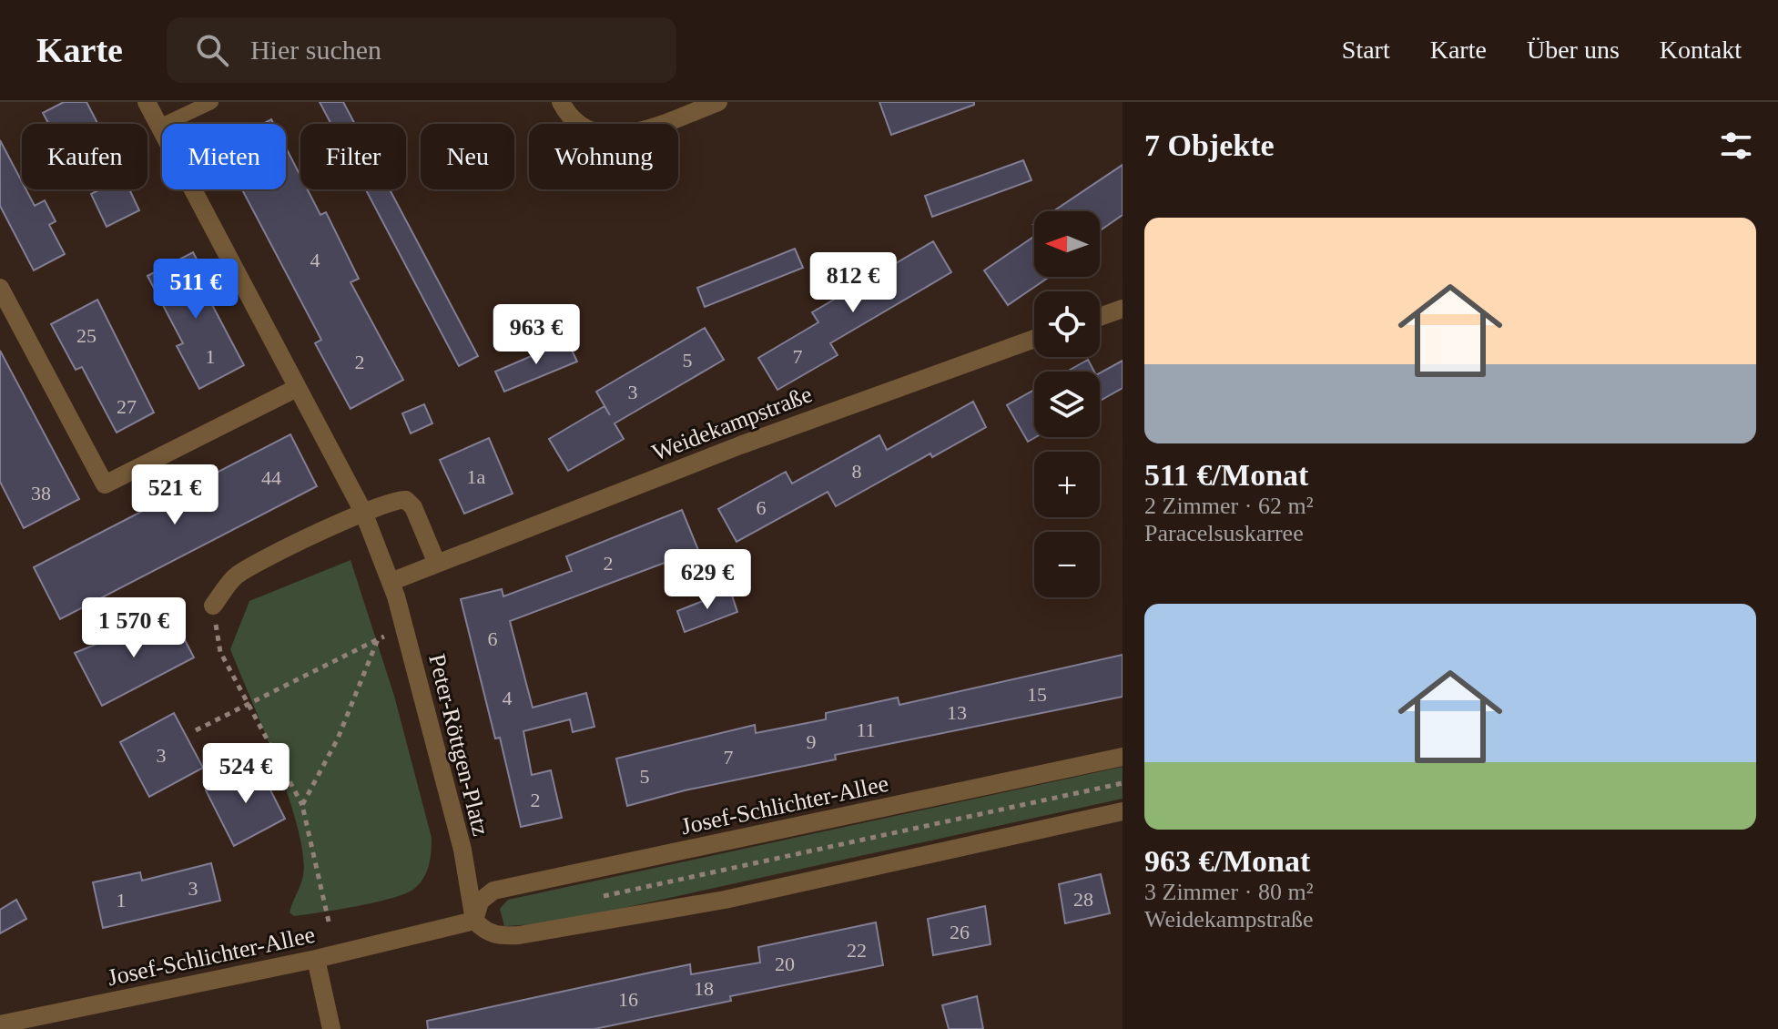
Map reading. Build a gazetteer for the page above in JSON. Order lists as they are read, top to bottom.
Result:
{
  "streets": {
    "street": ["Weidekampstraße", "Peter-Röttgen-Platz", "Josef-Schlichter-Allee"]
  },
  "crossings": [
    ["Peter-Röttgen-Platz", "Josef-Schlichter-Allee"]
  ],
  "house_numbers": [
    "4",
    "25",
    "1",
    "7",
    "5",
    "2",
    "3",
    "27",
    "8",
    "1a",
    "44",
    "38",
    "6",
    "2",
    "6",
    "15",
    "4",
    "13",
    "11",
    "9",
    "3",
    "7",
    "5",
    "2",
    "3",
    "28",
    "1",
    "26",
    "22",
    "20",
    "18",
    "16"
  ],
  "north": "left",
  "page": {
    "header": "Karte",
    "search": "Hier suchen",
    "nav": [
      "Start",
      "Karte",
      "Über uns",
      "Kontakt"
    ],
    "heading": "7 Objekte",
    "chip": [
      "Kaufen",
      "Mieten",
      "Filter",
      "Neu",
      "Wohnung"
    ],
    "list": [
      {
        "name": "511 €/Monat",
        "note": "2 Zimmer · 62 m² · Paracelsuskarree"
      },
      {
        "name": "963 €/Monat",
        "note": "3 Zimmer · 80 m² · Weidekampstraße"
      }
    ],
    "map_buttons": ["+", "−"],
    "price": [
      "812 €",
      "511 €",
      "963 €",
      "521 €",
      "629 €",
      "1 570 €",
      "524 €"
    ]
  }
}
